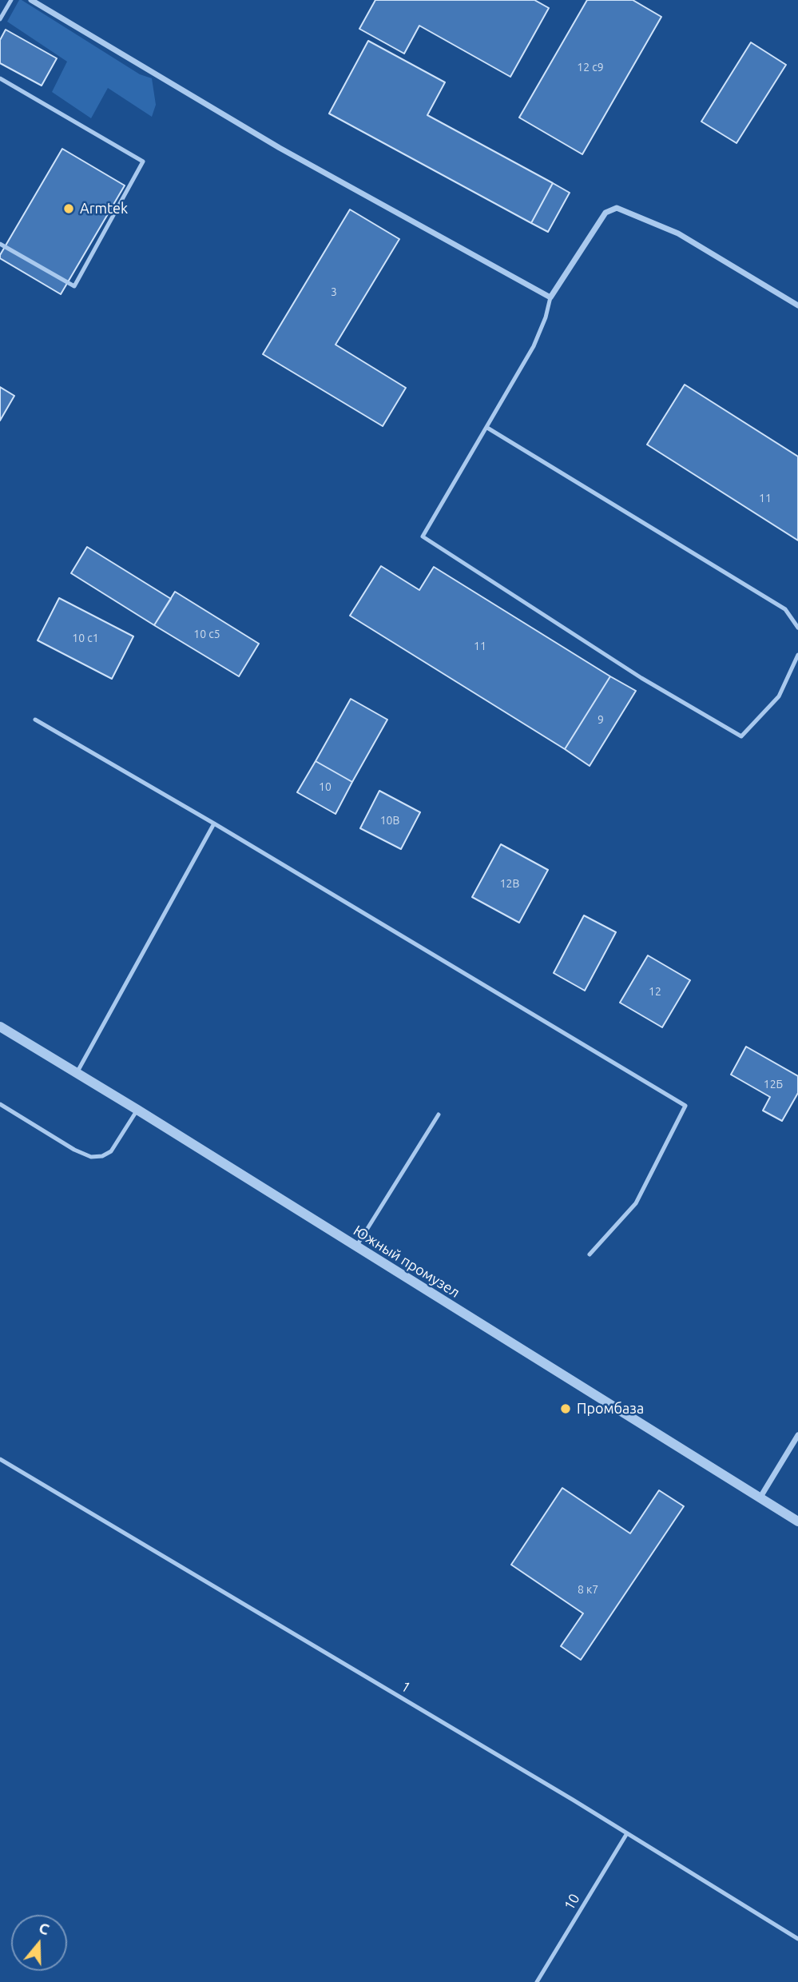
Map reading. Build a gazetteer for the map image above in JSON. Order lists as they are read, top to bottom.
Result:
{
  "streets": {
    "street": ["Южный промузел"],
    "lane": ["1", "10"]
  },
  "crossings": [
    ["1", "10"]
  ],
  "places": ["Armtek", "Промбаза"],
  "house_numbers": [
    "12 с9",
    "3",
    "11",
    "10 с5",
    "10 с1",
    "11",
    "9",
    "10",
    "10В",
    "12В",
    "12",
    "12Б",
    "8 к7"
  ],
  "north": "top"
}
